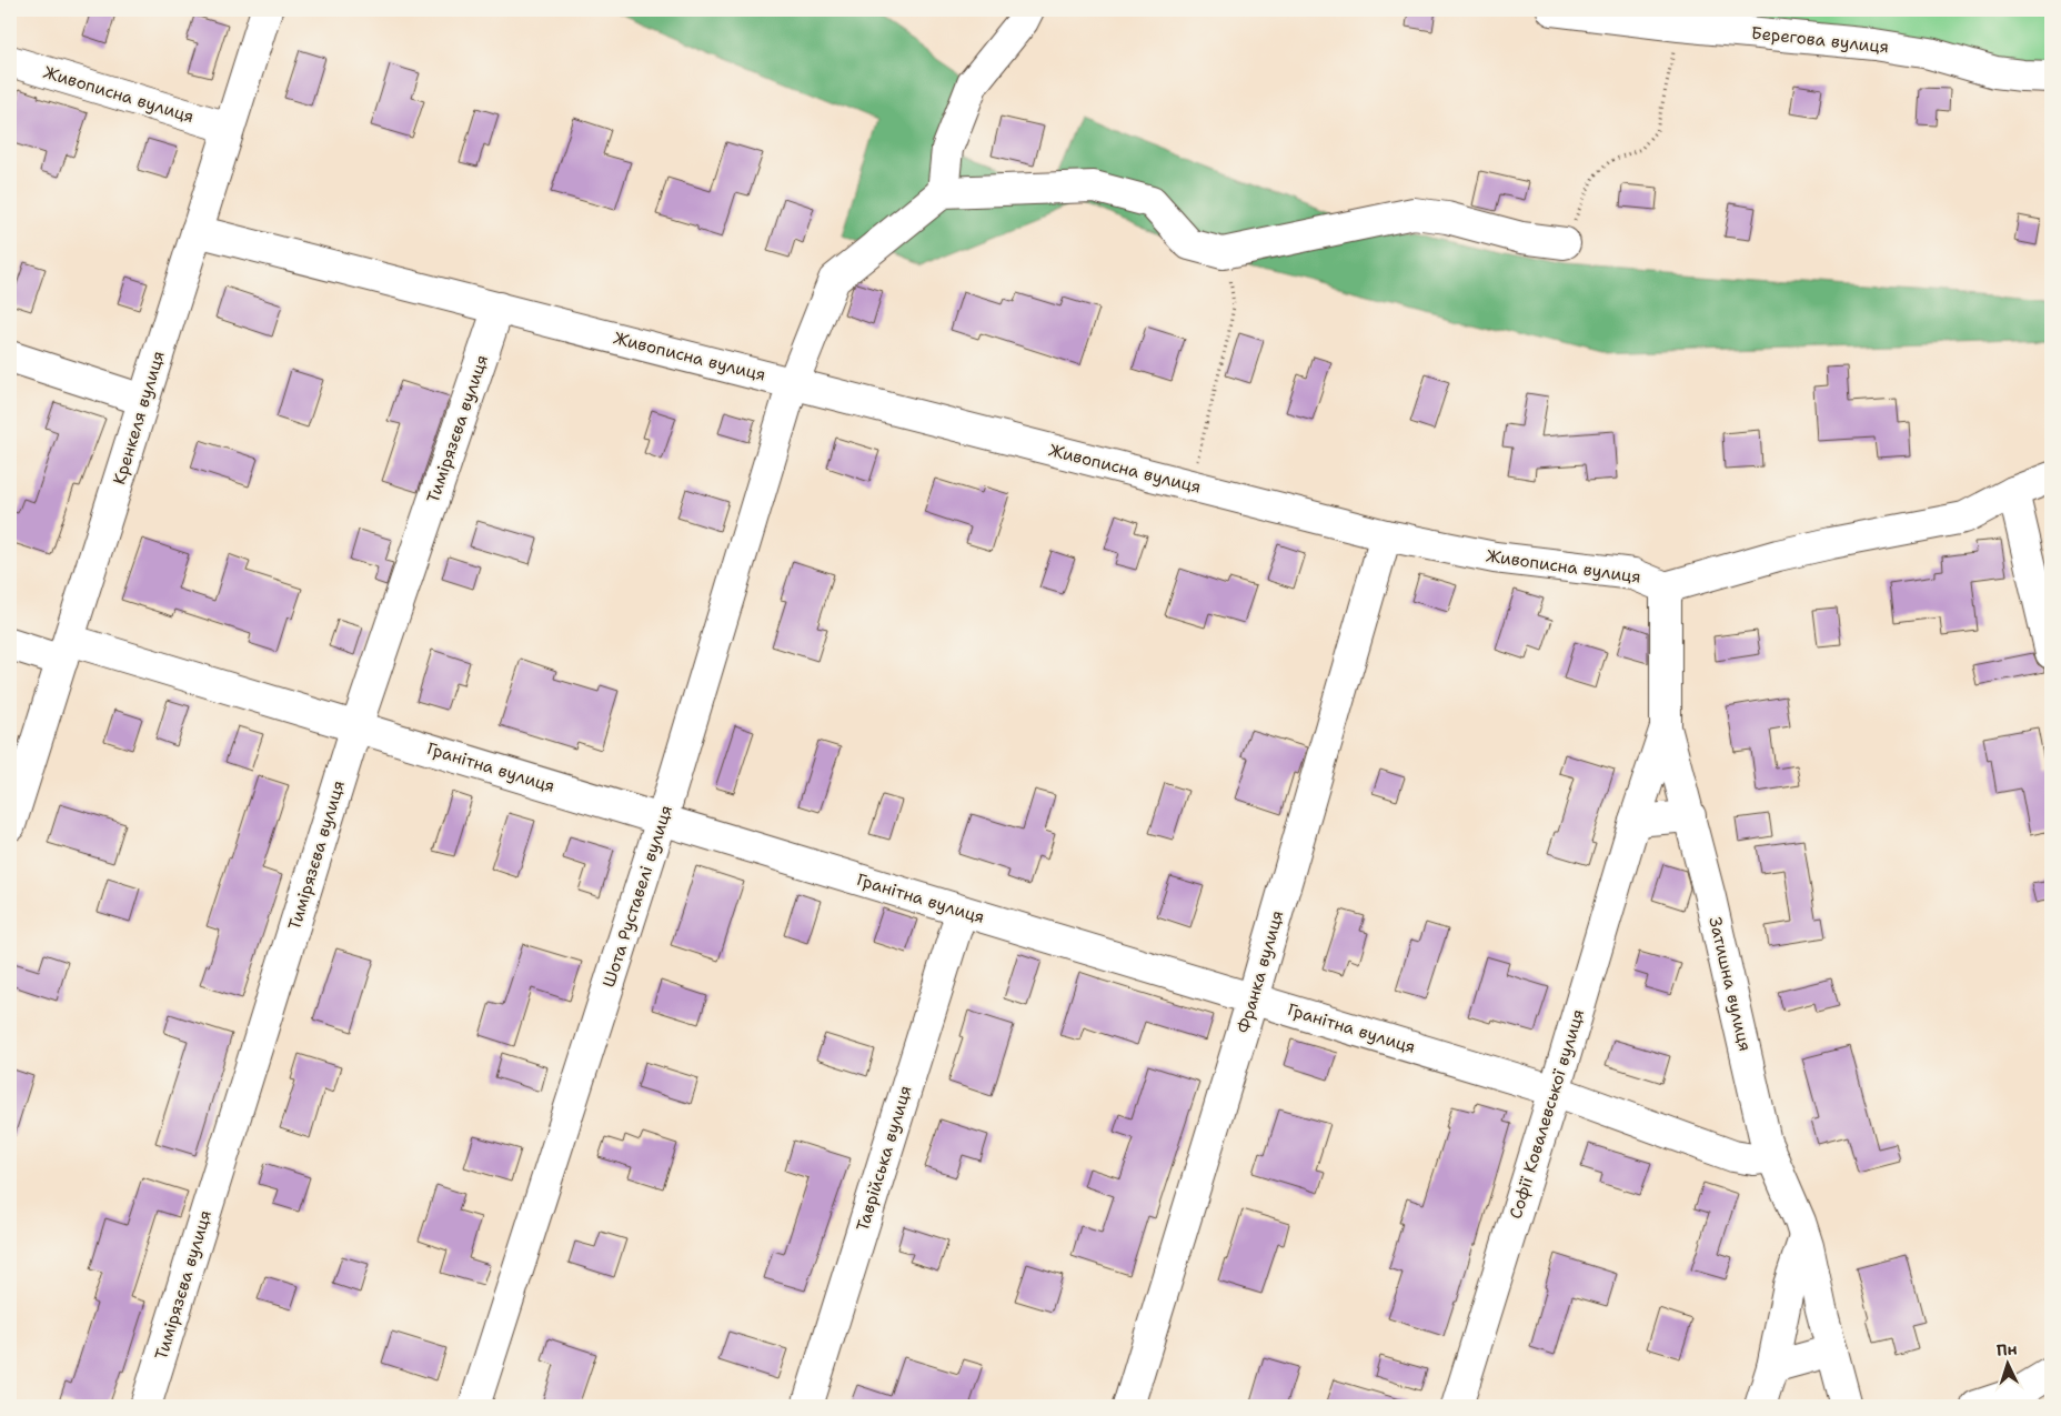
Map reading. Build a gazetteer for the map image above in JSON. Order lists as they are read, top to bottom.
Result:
{
  "streets": {
    "street": [
      "Берегова вулиця",
      "Живописна вулиця",
      "Кренкеля вулиця",
      "Тимірязєва вулиця",
      "Гранітна вулиця",
      "Шота Руставелі вулиця",
      "Франка вулиця",
      "Затишна вулиця",
      "Софії Ковалевської вулиця",
      "Таврійська вулиця"
    ]
  },
  "crossings": [
    ["Живописна вулиця", "Кренкеля вулиця"],
    ["Живописна вулиця", "Тимірязєва вулиця"],
    ["Живописна вулиця", "Шота Руставелі вулиця"],
    ["Живописна вулиця", "Франка вулиця"],
    ["Живописна вулиця", "Софії Ковалевської вулиця"],
    ["Кренкеля вулиця", "Гранітна вулиця"],
    ["Тимірязєва вулиця", "Гранітна вулиця"],
    ["Гранітна вулиця", "Шота Руставелі вулиця"],
    ["Гранітна вулиця", "Франка вулиця"],
    ["Гранітна вулиця", "Затишна вулиця"],
    ["Гранітна вулиця", "Софії Ковалевської вулиця"],
    ["Гранітна вулиця", "Таврійська вулиця"],
    ["Затишна вулиця", "Софії Ковалевської вулиця"]
  ],
  "north": "top"
}
